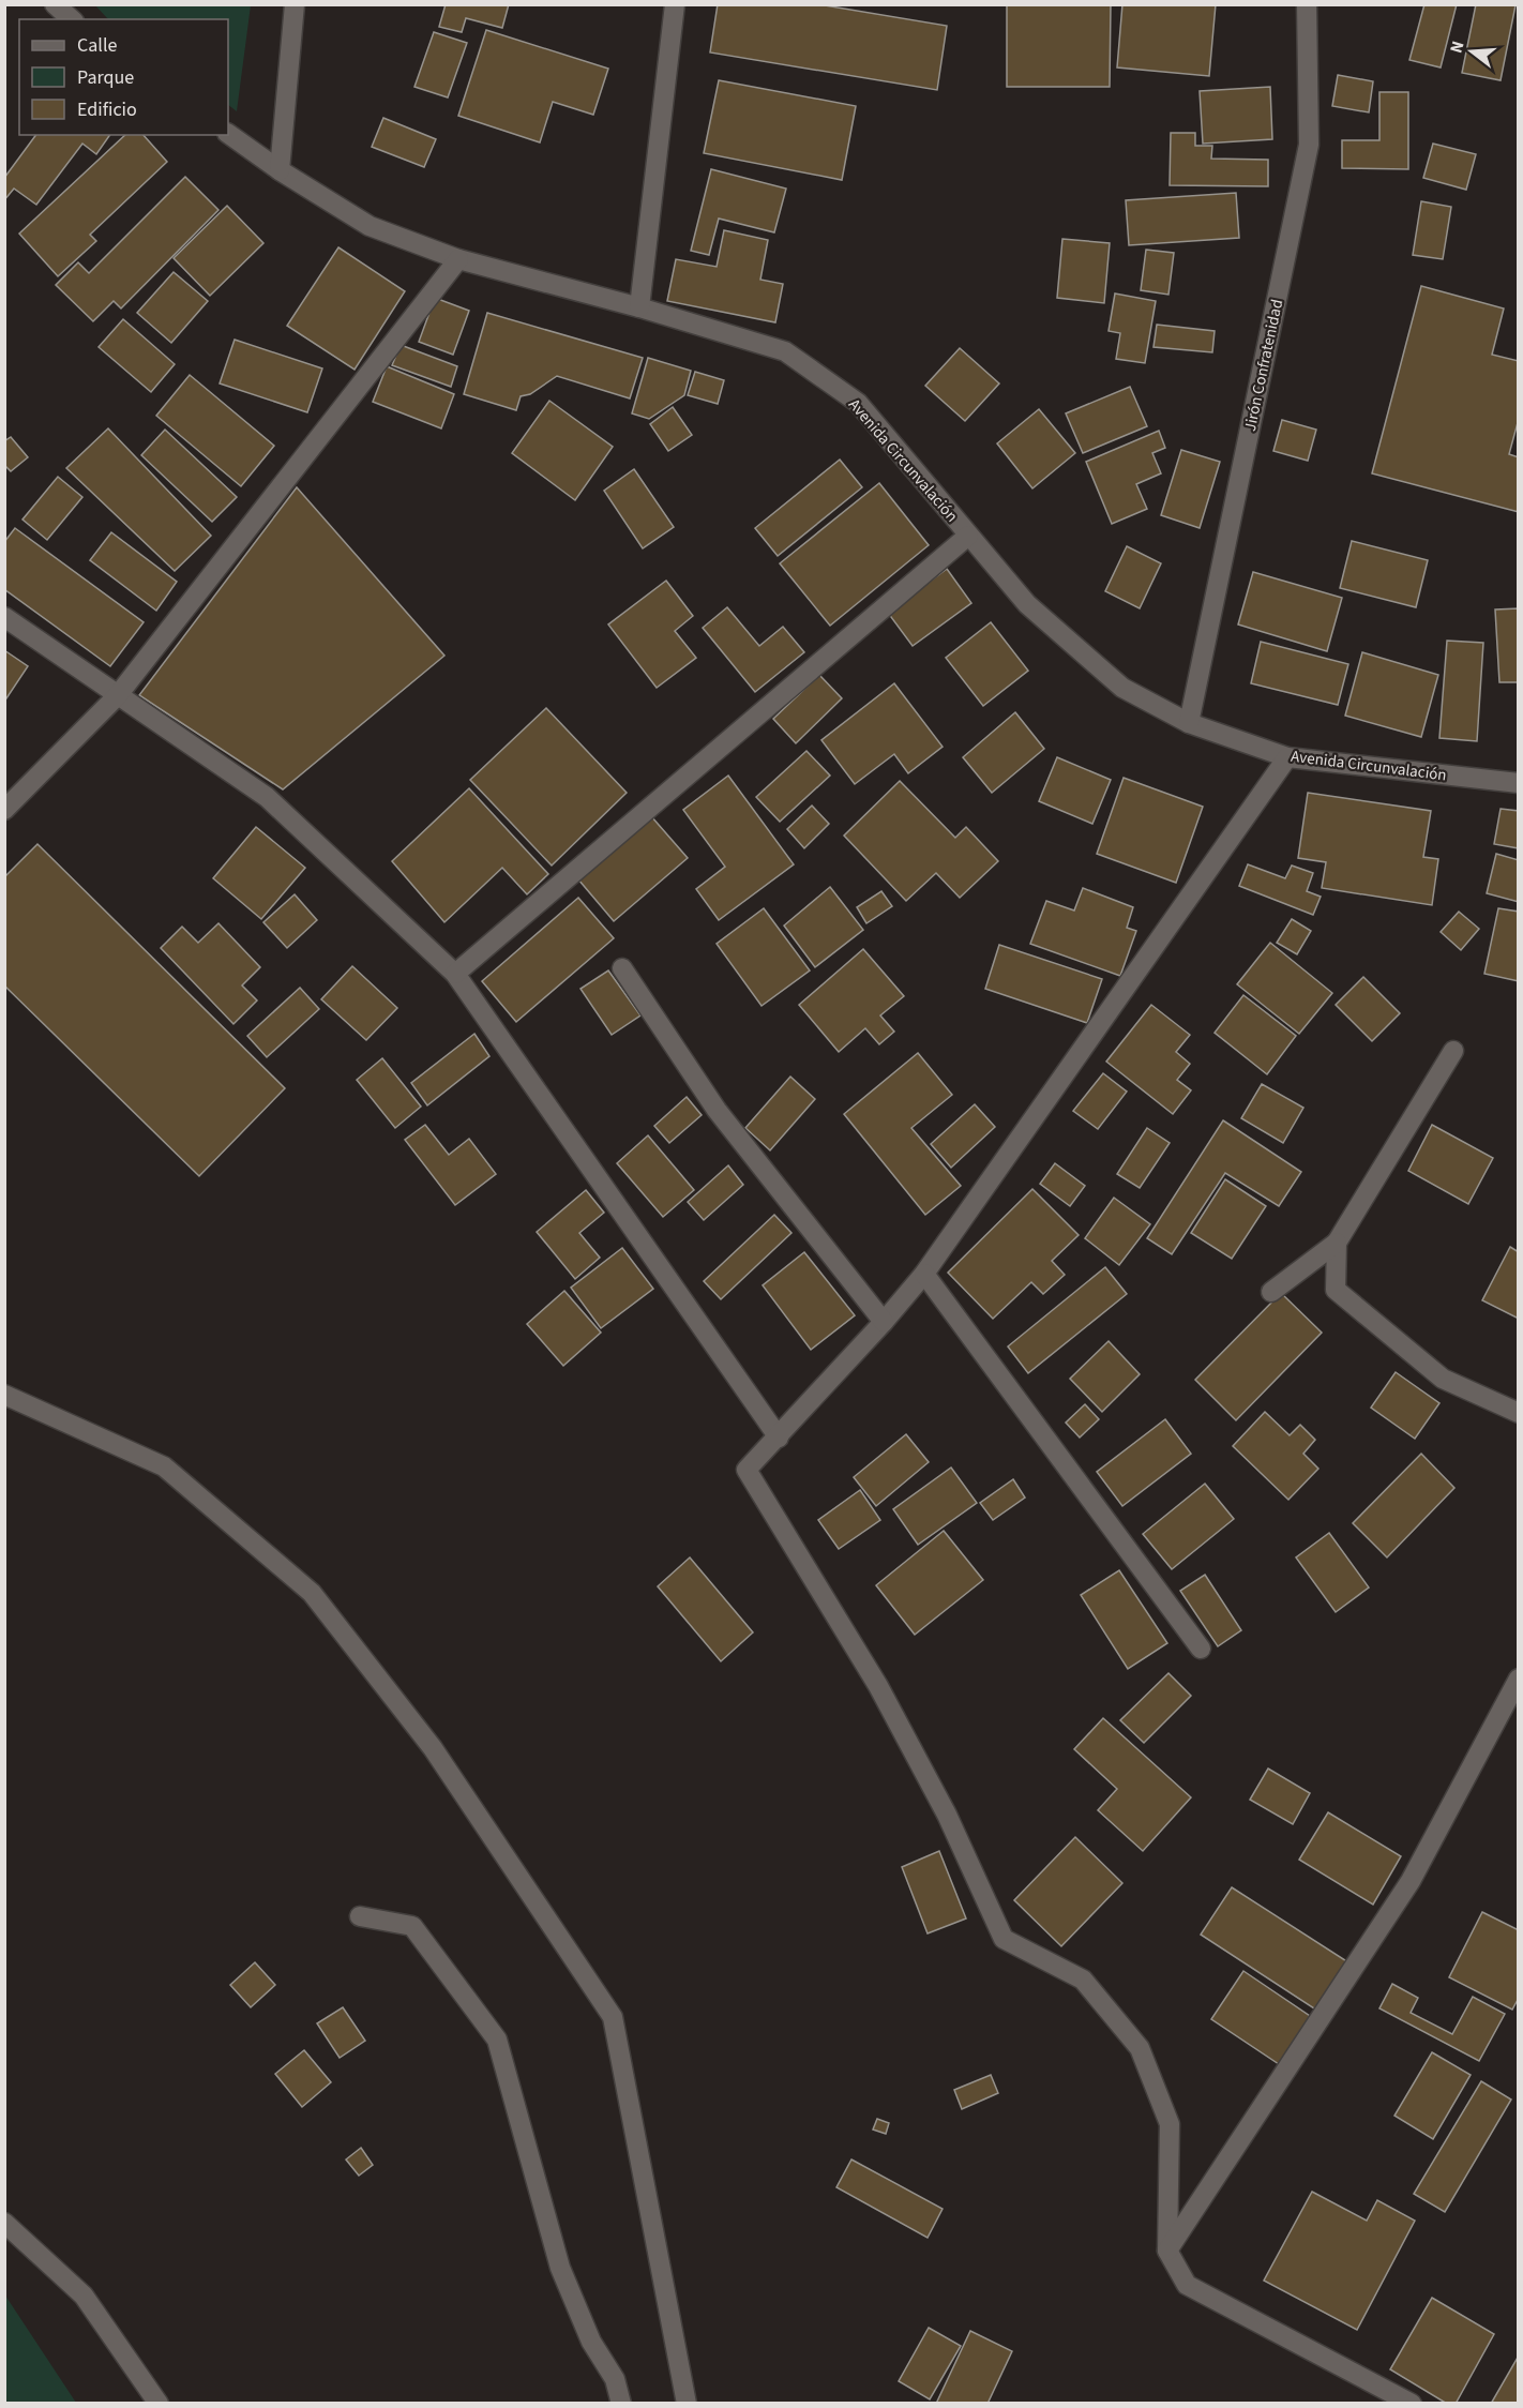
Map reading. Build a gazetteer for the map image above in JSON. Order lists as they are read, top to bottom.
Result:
{
  "streets": {
    "street": ["Jirón Confratenidad", "Avenida Circunvalación"]
  },
  "crossings": [
    ["Jirón Confratenidad", "Avenida Circunvalación"]
  ],
  "legend": ["Calle", "Parque", "Edificio"],
  "north": "left"
}
